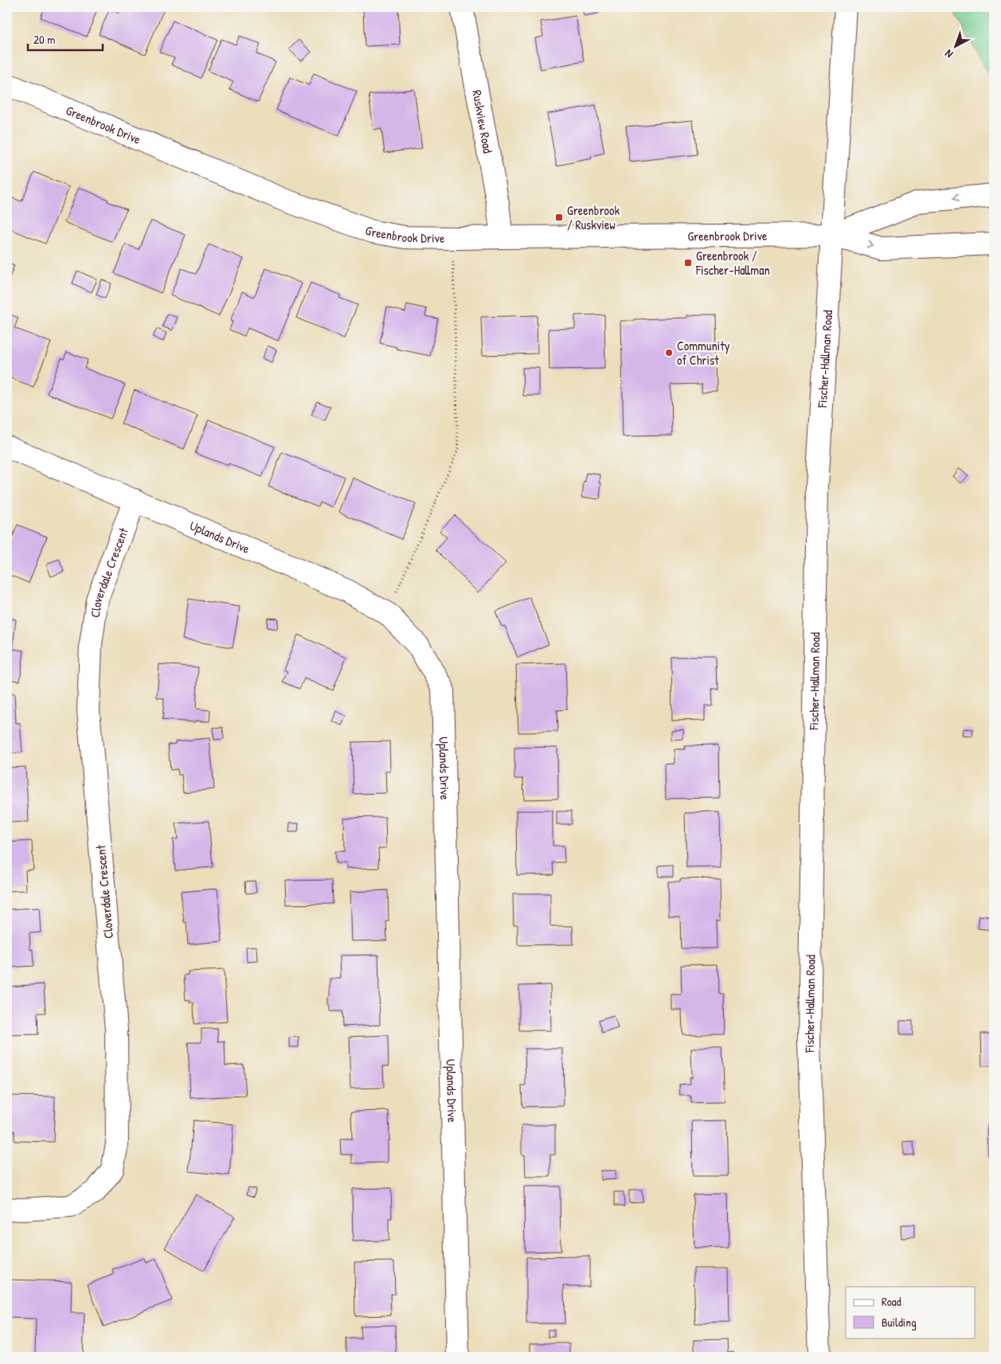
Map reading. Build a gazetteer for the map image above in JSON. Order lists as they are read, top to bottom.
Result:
{
  "streets": {
    "main road": [
      "Ruskview Road",
      "Greenbrook Drive",
      "Fischer-Hallman Road",
      "Uplands Drive",
      "Cloverdale Crescent"
    ]
  },
  "crossings": [
    ["Ruskview Road", "Greenbrook Drive"],
    ["Greenbrook Drive", "Fischer-Hallman Road"],
    ["Uplands Drive", "Cloverdale Crescent"]
  ],
  "places": {
    "transit": ["Greenbrook / Ruskview", "Greenbrook / Fischer-Hallman"],
    "other": ["Community of Christ"]
  },
  "legend": ["Road", "Building"],
  "scale_bar": "20 m",
  "north": "bottom left"
}
